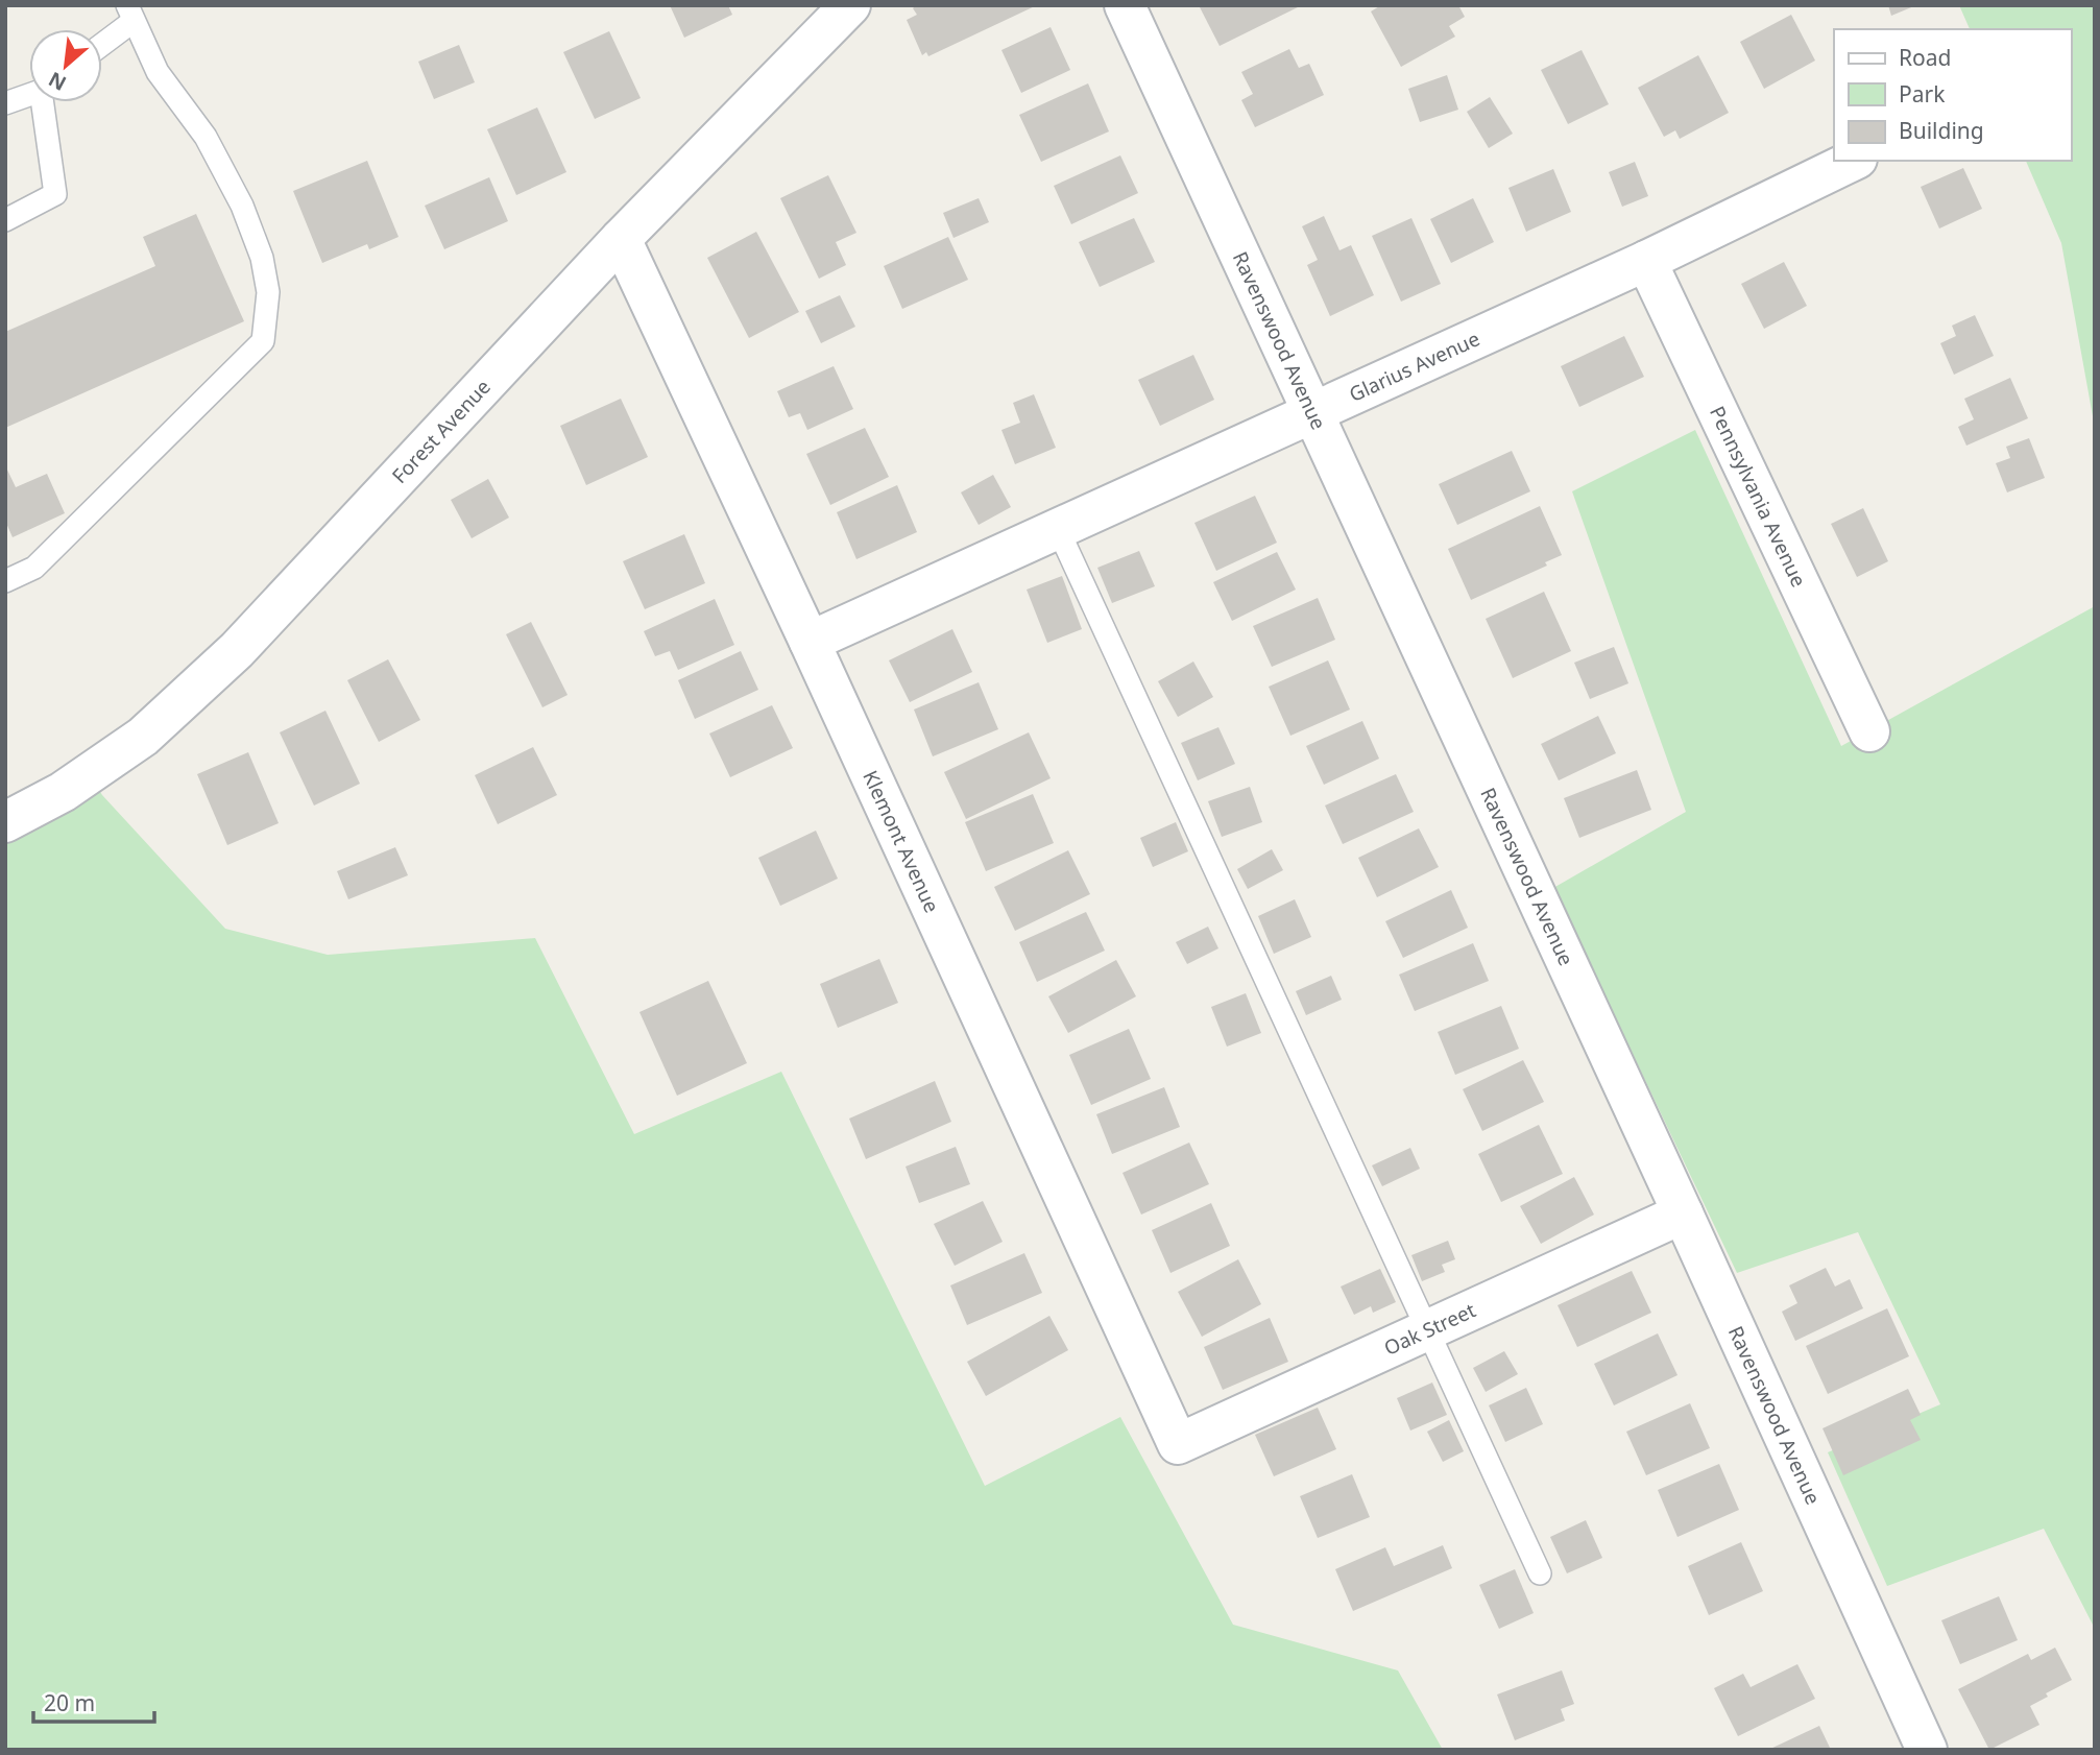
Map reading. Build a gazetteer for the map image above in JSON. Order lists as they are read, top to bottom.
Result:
{
  "streets": {
    "street": [
      "Ravenswood Avenue",
      "Glarius Avenue",
      "Forest Avenue",
      "Pennsylvania Avenue",
      "Klemont Avenue",
      "Oak Street"
    ]
  },
  "crossings": [
    ["Ravenswood Avenue", "Glarius Avenue"],
    ["Ravenswood Avenue", "Oak Street"],
    ["Glarius Avenue", "Pennsylvania Avenue"],
    ["Glarius Avenue", "Klemont Avenue"],
    ["Forest Avenue", "Klemont Avenue"],
    ["Klemont Avenue", "Oak Street"]
  ],
  "legend": ["Road", "Park", "Building"],
  "scale_bar": "20 m",
  "north": "bottom left"
}
